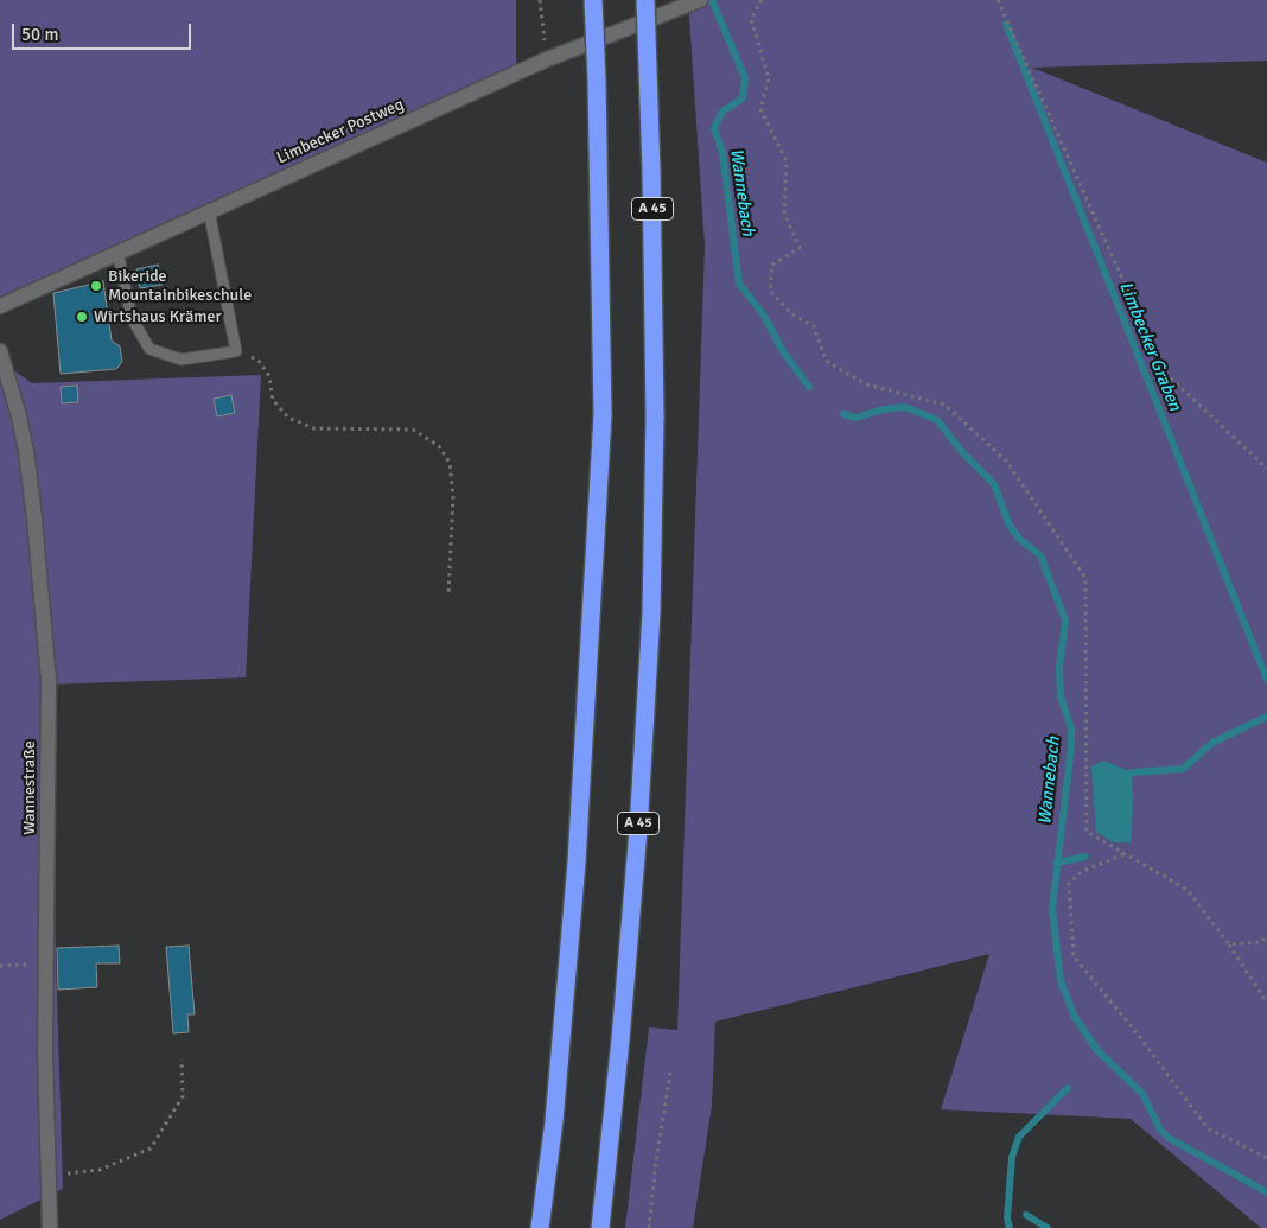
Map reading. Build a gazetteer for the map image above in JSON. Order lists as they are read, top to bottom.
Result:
{
  "streets": {
    "highway": ["A 45"],
    "street": ["Limbecker Postweg", "Wannestraße"]
  },
  "water": ["Wannebach", "Limbecker Graben"],
  "places": ["Bikeride Mountainbikeschule", "Wirtshaus Krämer"],
  "scale_bar": "50 m"
}
